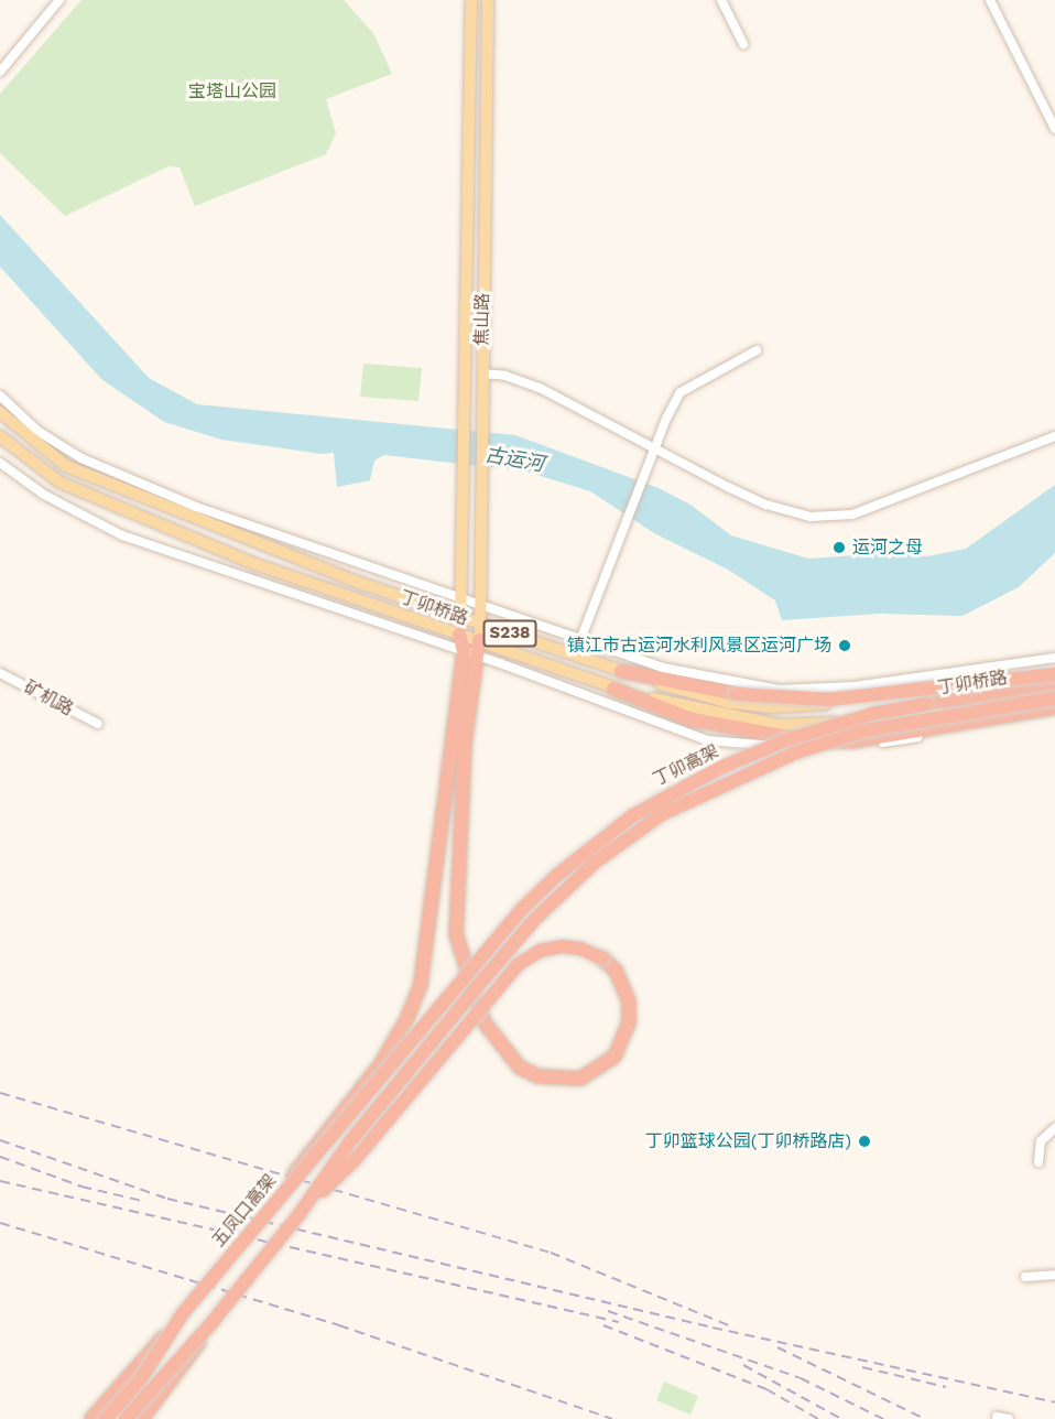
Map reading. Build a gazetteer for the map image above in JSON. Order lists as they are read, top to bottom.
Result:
{
  "streets": {
    "highway": ["S238", "丁卯高架", "五凤口高架"],
    "main road": ["焦山路", "丁卯桥路"],
    "street": ["矿机路"]
  },
  "crossings": [
    ["焦山路", "丁卯桥路"],
    ["丁卯桥路", "丁卯高架"],
    ["丁卯高架", "五凤口高架"]
  ],
  "water": ["古运河"],
  "parks": ["宝塔山公园"],
  "places": ["运河之母", "镇江市古运河水利风景区运河广场", "丁卯篮球公园(丁卯桥路店)"]
}
